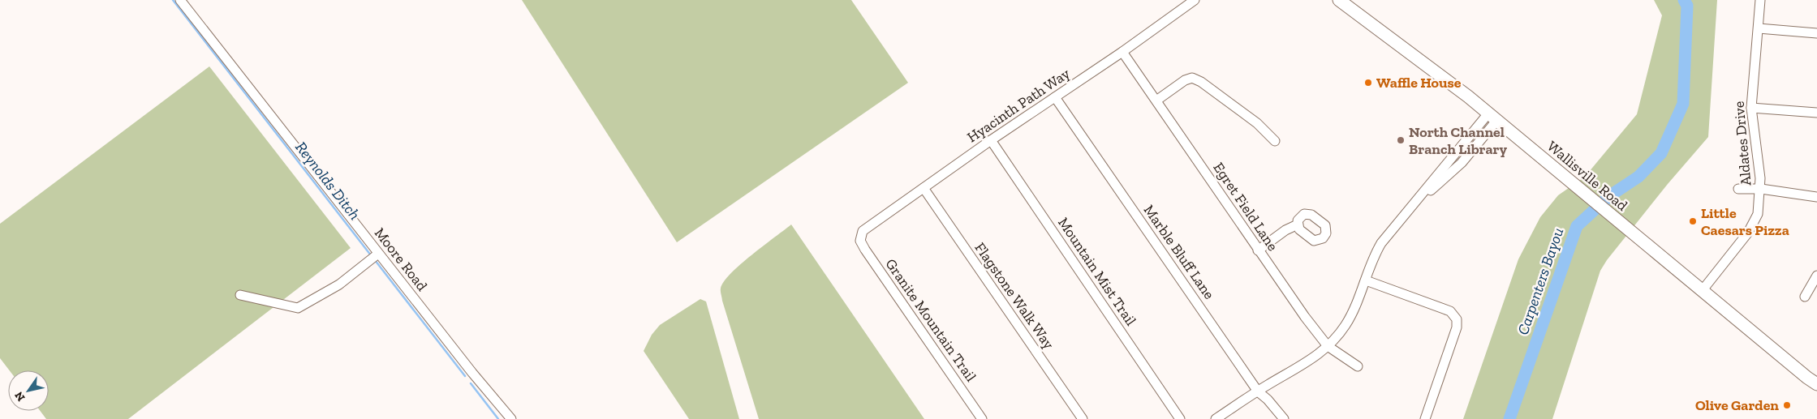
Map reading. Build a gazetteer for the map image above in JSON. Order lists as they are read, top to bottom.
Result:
{
  "streets": {
    "main road": ["Wallisville Road"],
    "street": [
      "Hyacinth Path Way",
      "Aldates Drive",
      "Egret Field Lane",
      "Marble Bluff Lane",
      "Moore Road",
      "Mountain Mist Trail",
      "Flagstone Walk Way",
      "Granite Mountain Trail"
    ]
  },
  "crossings": [
    ["Hyacinth Path Way", "Egret Field Lane"],
    ["Hyacinth Path Way", "Marble Bluff Lane"],
    ["Hyacinth Path Way", "Mountain Mist Trail"],
    ["Hyacinth Path Way", "Flagstone Walk Way"],
    ["Hyacinth Path Way", "Granite Mountain Trail"],
    ["Aldates Drive", "Wallisville Road"]
  ],
  "water": ["Reynolds Ditch", "Carpenters Bayou"],
  "places": [
    "Waffle House",
    "North Channel Branch Library",
    "Little Caesars Pizza",
    "Olive Garden"
  ],
  "north": "bottom left"
}
